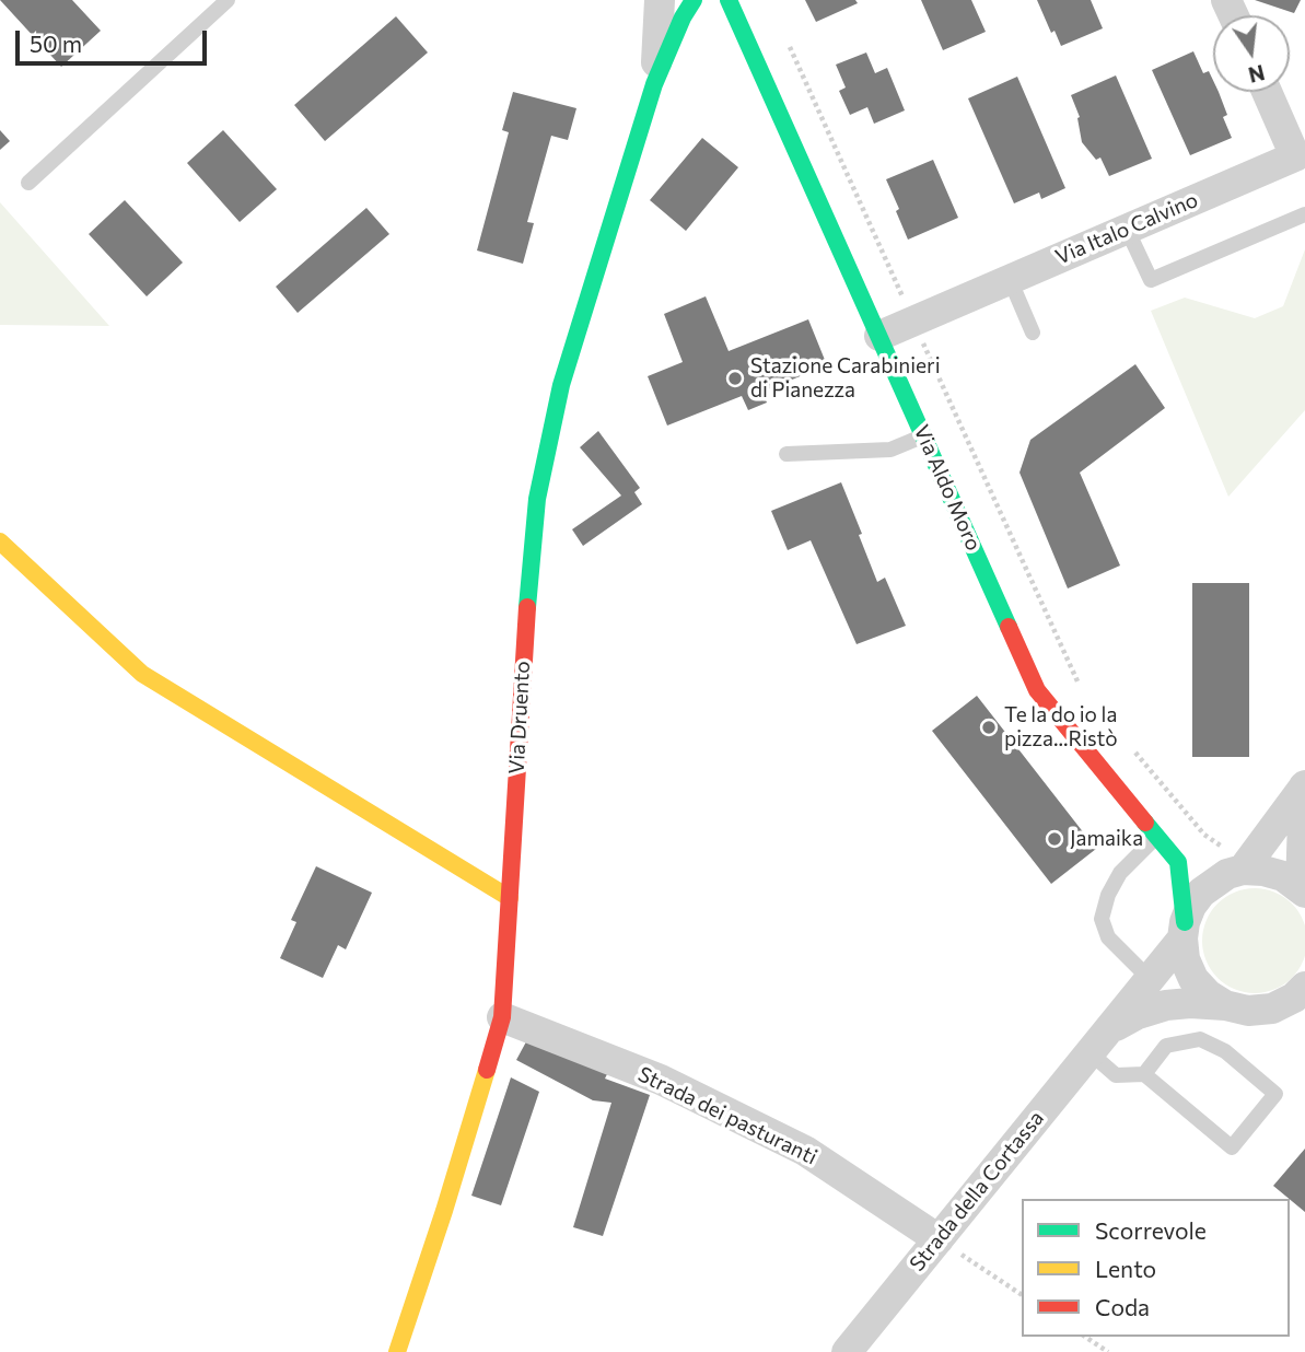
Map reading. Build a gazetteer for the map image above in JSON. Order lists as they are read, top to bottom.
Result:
{
  "streets": {
    "street": [
      "Via Italo Calvino",
      "Via Aldo Moro",
      "Via Druento",
      "Strada dei pasturanti",
      "Strada della Cortassa"
    ]
  },
  "crossings": [
    ["Via Italo Calvino", "Via Aldo Moro"],
    ["Via Druento", "Strada dei pasturanti"],
    ["Strada dei pasturanti", "Strada della Cortassa"]
  ],
  "places": ["Stazione Carabinieri di Pianezza", "Te la do io la pizza...Ristò", "Jamaika"],
  "legend": ["Scorrevole", "Lento", "Coda"],
  "scale_bar": "50 m",
  "north": "bottom"
}
